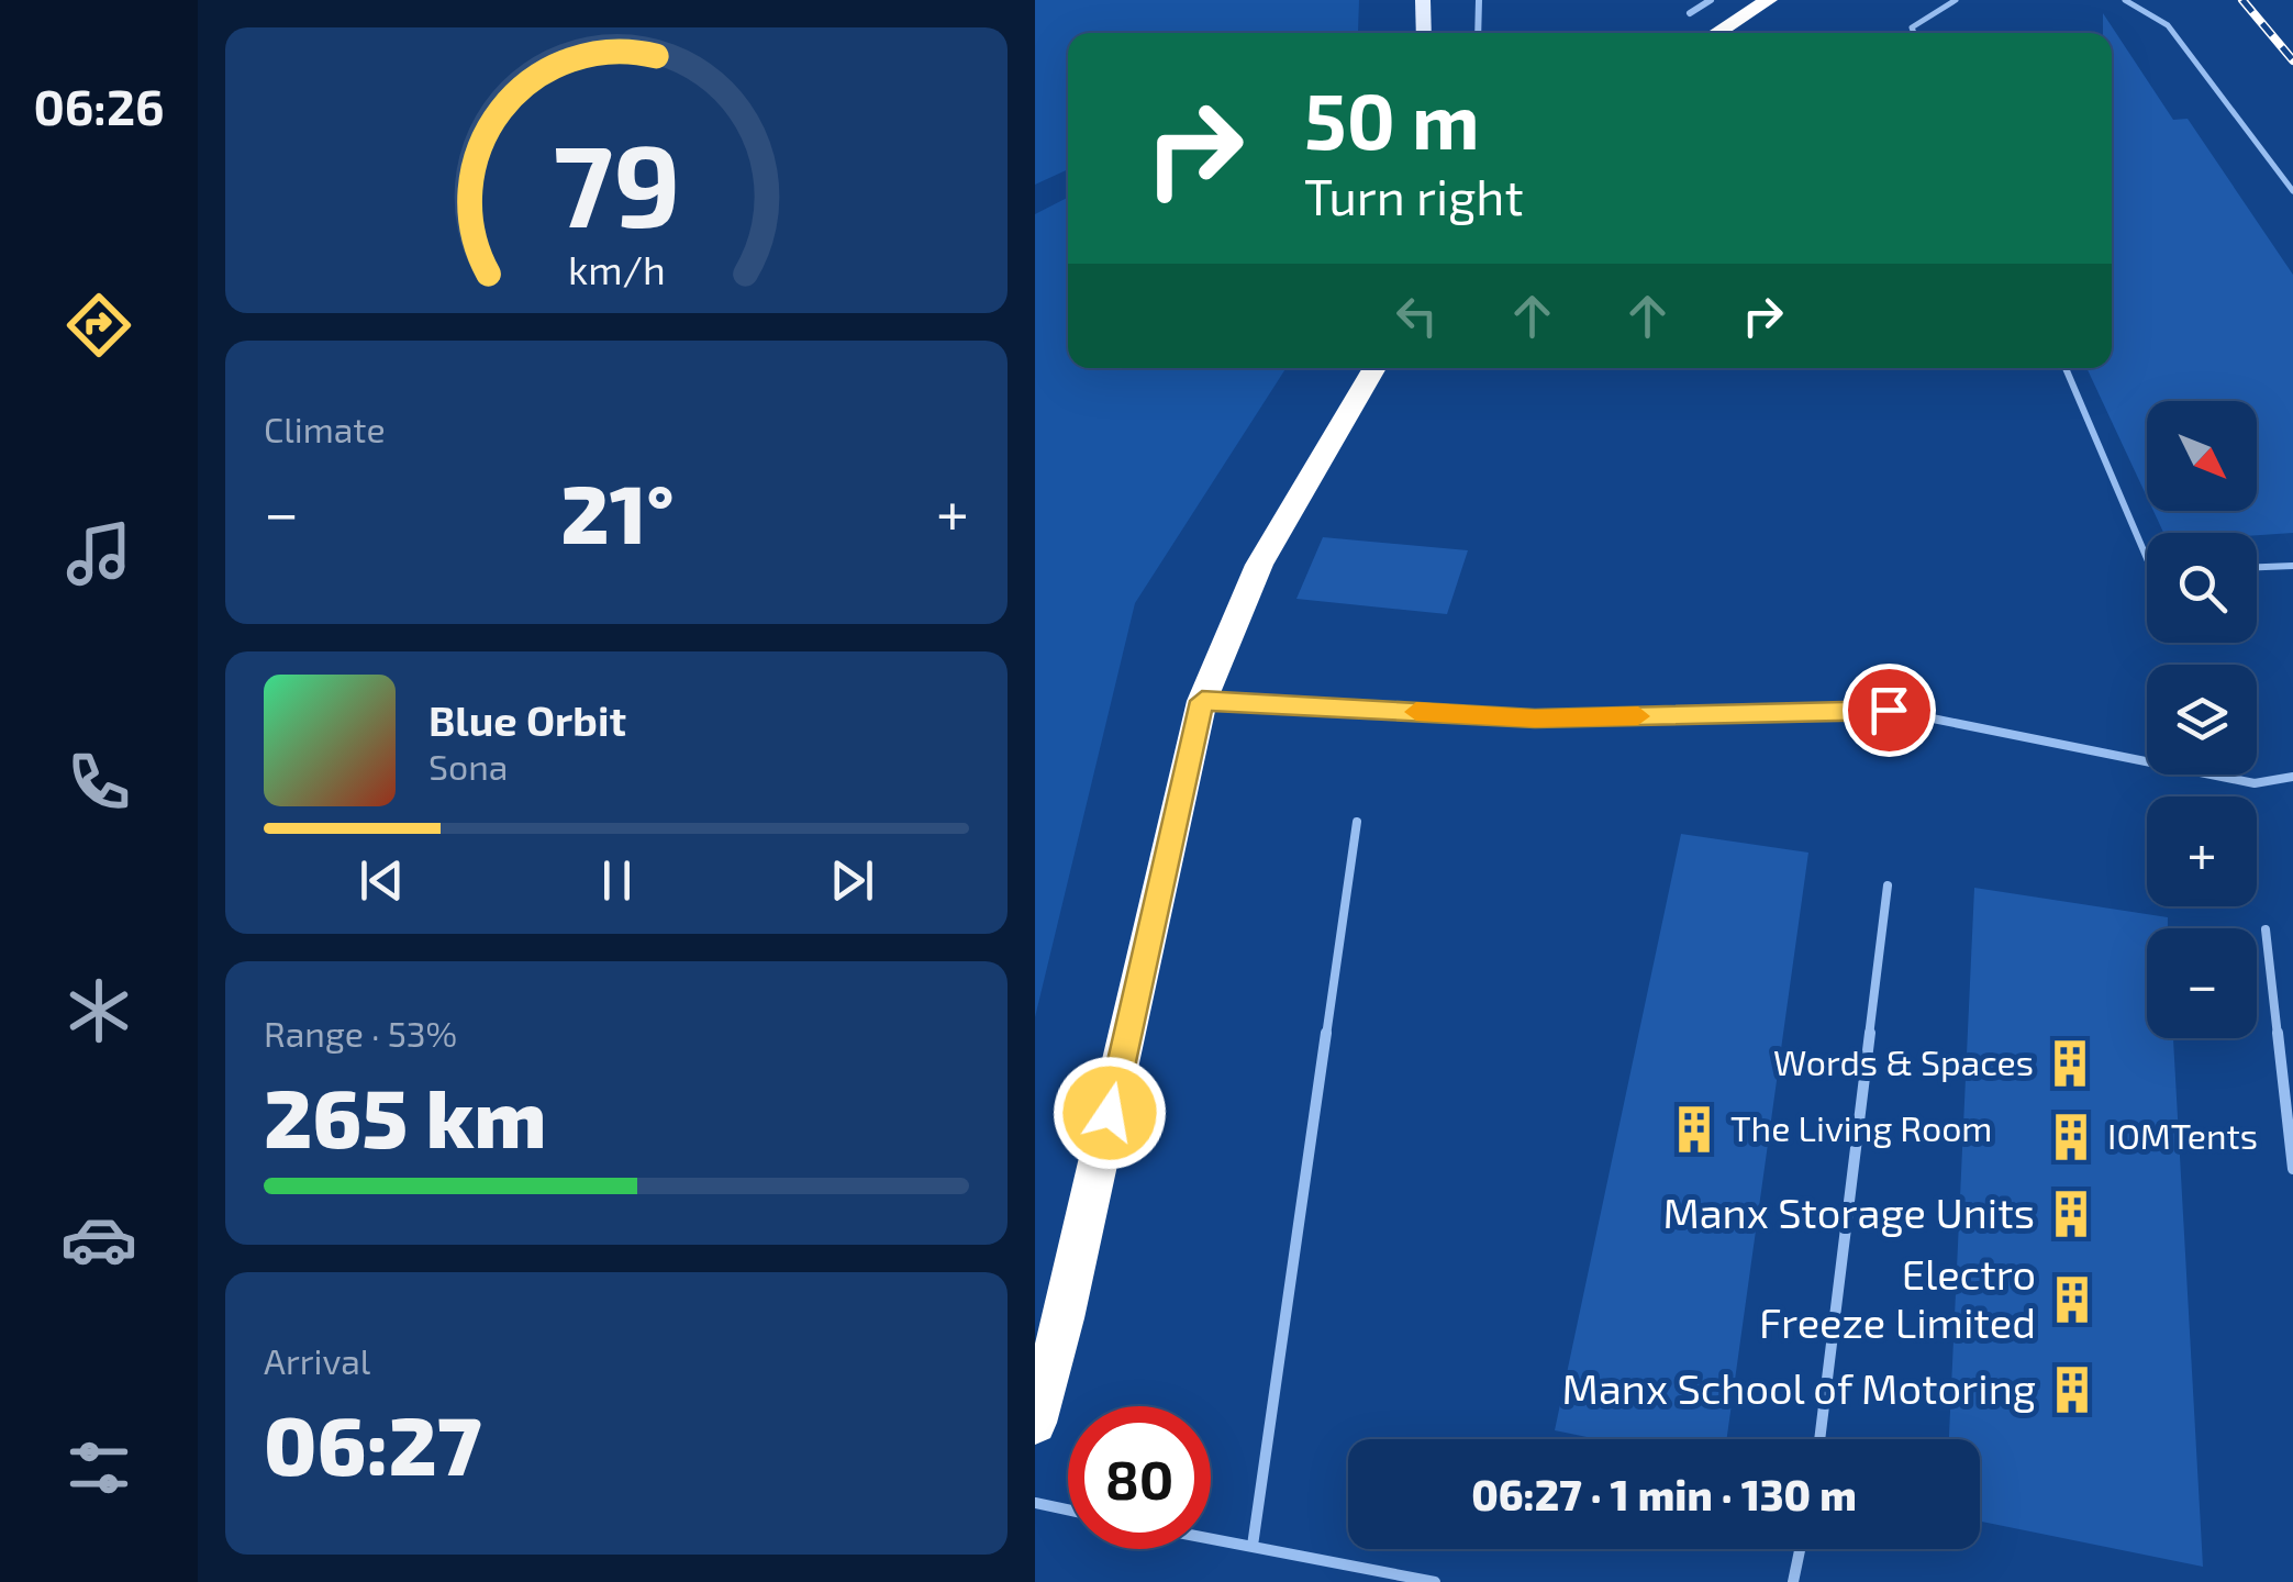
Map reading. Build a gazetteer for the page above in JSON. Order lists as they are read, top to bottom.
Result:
{
  "places": {
    "building": [
      "Words & Spaces",
      "The Living Room",
      "IOMTents",
      "Manx Storage Units",
      "Electro Freeze Limited",
      "Manx School of Motoring"
    ]
  },
  "north": "bottom right",
  "page": {
    "tabs": "06:26",
    "turn": ["50 m", "Turn right"],
    "tile": [
      "Climate",
      ["Range · 53%", "265 km"],
      ["Arrival", "06:27"]
    ],
    "map_buttons": ["+", "−"],
    "heat": ["−", "21°", "+"],
    "song": ["Blue Orbit", "Sona"],
    "limit": "80",
    "trip": "06:27 · 1 min · 130 m",
    "gauge": ["79", "km/h"]
  }
}
